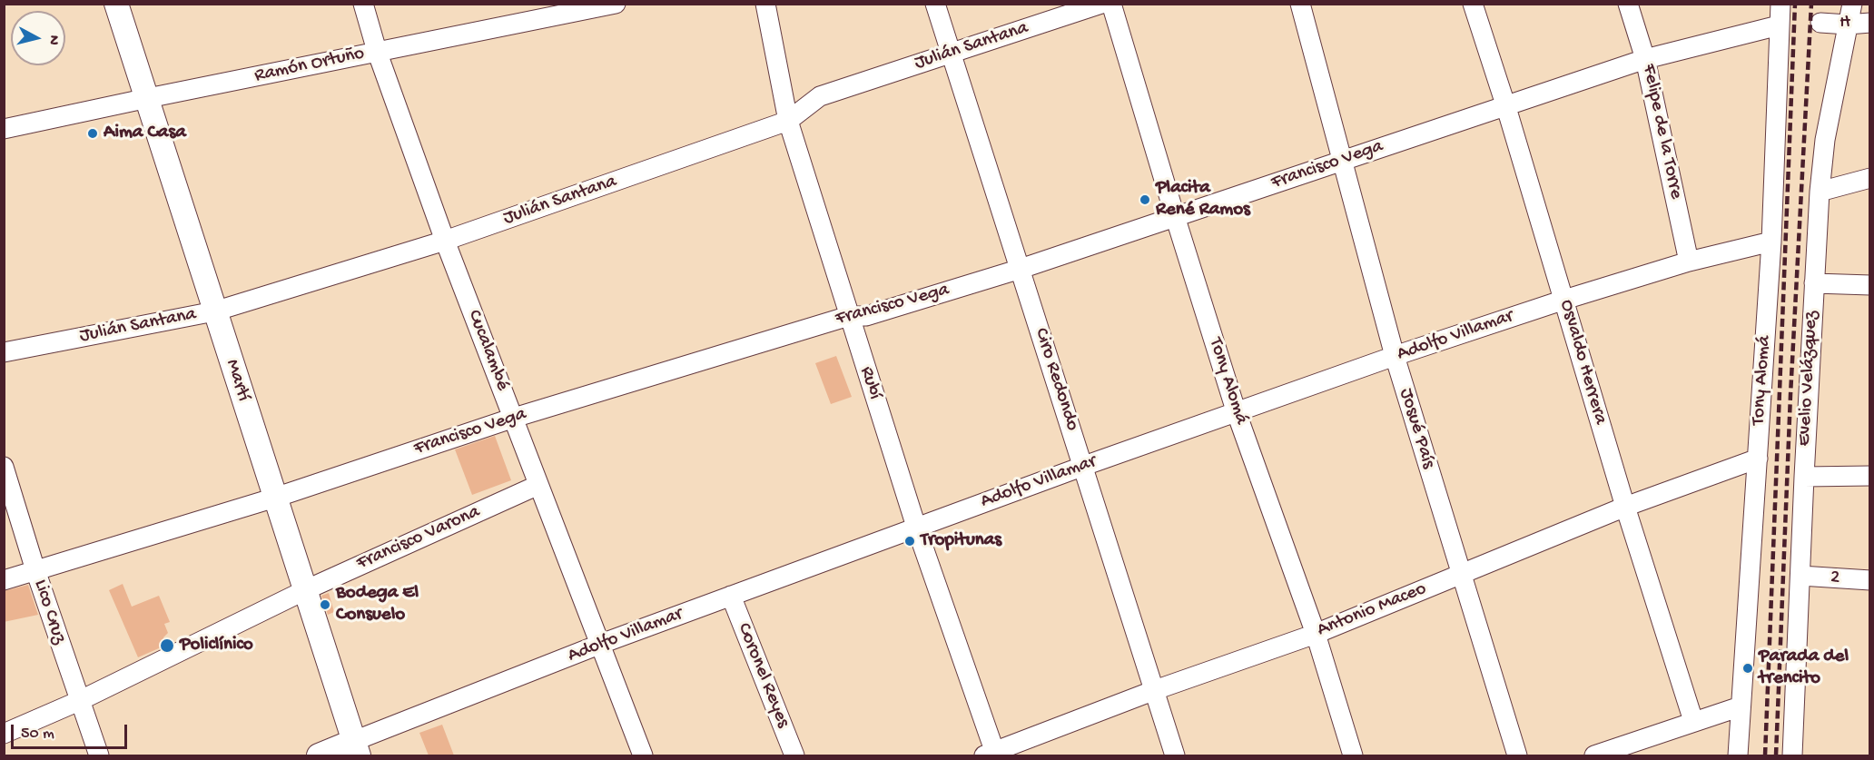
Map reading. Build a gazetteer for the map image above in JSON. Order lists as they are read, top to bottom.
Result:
{
  "streets": {
    "main road": ["Adolfo Villamar", "Martí"],
    "street": [
      "H",
      "Julián Santana",
      "Ramón Ortuño",
      "Felipe de la Torre",
      "Francisco Vega",
      "Cucalambé",
      "Osvaldo Herrera",
      "Evelio Velázquez",
      "Ciro Redondo",
      "Tony Alomá",
      "Rubí",
      "Josué País",
      "Francisco Varona",
      "2",
      "Antonio Maceo",
      "Lico Cruz",
      "Coronel Reyes"
    ]
  },
  "crossings": [
    ["H", "Evelio Velázquez"],
    ["Julián Santana", "Cucalambé"],
    ["Julián Santana", "Ciro Redondo"],
    ["Julián Santana", "Martí"],
    ["Julián Santana", "Rubí"],
    ["Ramón Ortuño", "Cucalambé"],
    ["Ramón Ortuño", "Martí"],
    ["Felipe de la Torre", "Francisco Vega"],
    ["Felipe de la Torre", "Adolfo Villamar"],
    ["Francisco Vega", "Cucalambé"],
    ["Francisco Vega", "Osvaldo Herrera"],
    ["Francisco Vega", "Ciro Redondo"],
    ["Francisco Vega", "Martí"],
    ["Francisco Vega", "Tony Alomá"],
    ["Francisco Vega", "Rubí"],
    ["Francisco Vega", "Josué País"],
    ["Francisco Vega", "Lico Cruz"],
    ["Adolfo Villamar", "Cucalambé"],
    ["Adolfo Villamar", "Osvaldo Herrera"],
    ["Adolfo Villamar", "Ciro Redondo"],
    ["Adolfo Villamar", "Martí"],
    ["Adolfo Villamar", "Tony Alomá"],
    ["Adolfo Villamar", "Rubí"],
    ["Adolfo Villamar", "Josué País"],
    ["Adolfo Villamar", "Coronel Reyes"],
    ["Cucalambé", "Francisco Varona"],
    ["Osvaldo Herrera", "Antonio Maceo"],
    ["Evelio Velázquez", "2"],
    ["Ciro Redondo", "Antonio Maceo"],
    ["Martí", "Francisco Varona"],
    ["Tony Alomá", "Antonio Maceo"],
    ["Rubí", "Antonio Maceo"],
    ["Josué País", "Antonio Maceo"],
    ["Francisco Varona", "Lico Cruz"]
  ],
  "places": [
    "Aima Casa",
    "Placita René Ramos",
    "Tropitunas",
    "Bodega El Consuelo",
    "Policlínico",
    "Parada del trencito"
  ],
  "scale_bar": "50 m",
  "north": "right"
}
